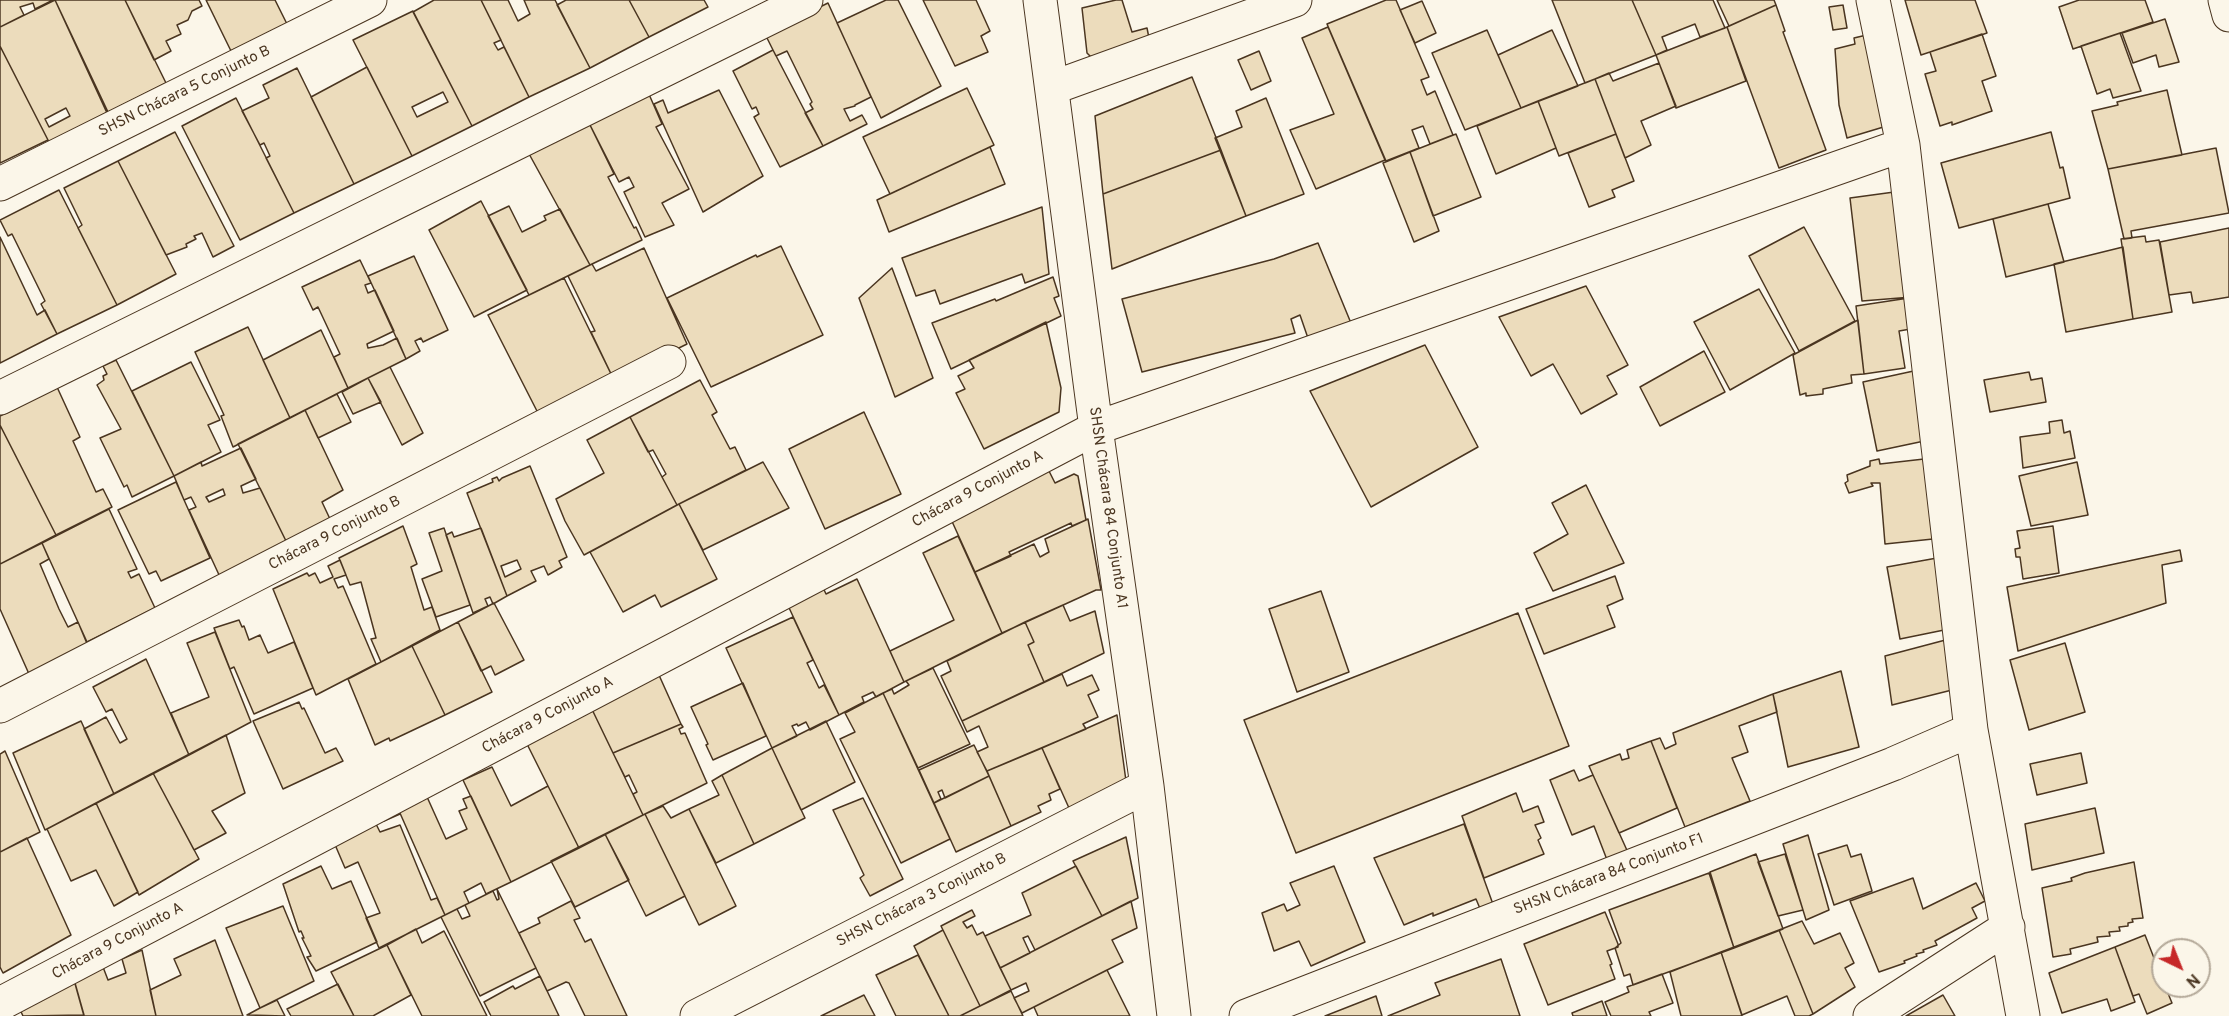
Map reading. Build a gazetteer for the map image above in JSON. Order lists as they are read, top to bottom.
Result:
{
  "streets": {
    "street": [
      "SHSN Chácara 5 Conjunto B",
      "Chácara 9 Conjunto A",
      "SHSN Chácara 84 Conjunto A1",
      "Chácara 9 Conjunto B",
      "SHSN Chácara 84 Conjunto F1",
      "SHSN Chácara 3 Conjunto B"
    ]
  },
  "crossings": [
    ["Chácara 9 Conjunto A", "SHSN Chácara 84 Conjunto A1"],
    ["SHSN Chácara 84 Conjunto A1", "SHSN Chácara 3 Conjunto B"]
  ],
  "north": "bottom right"
}
